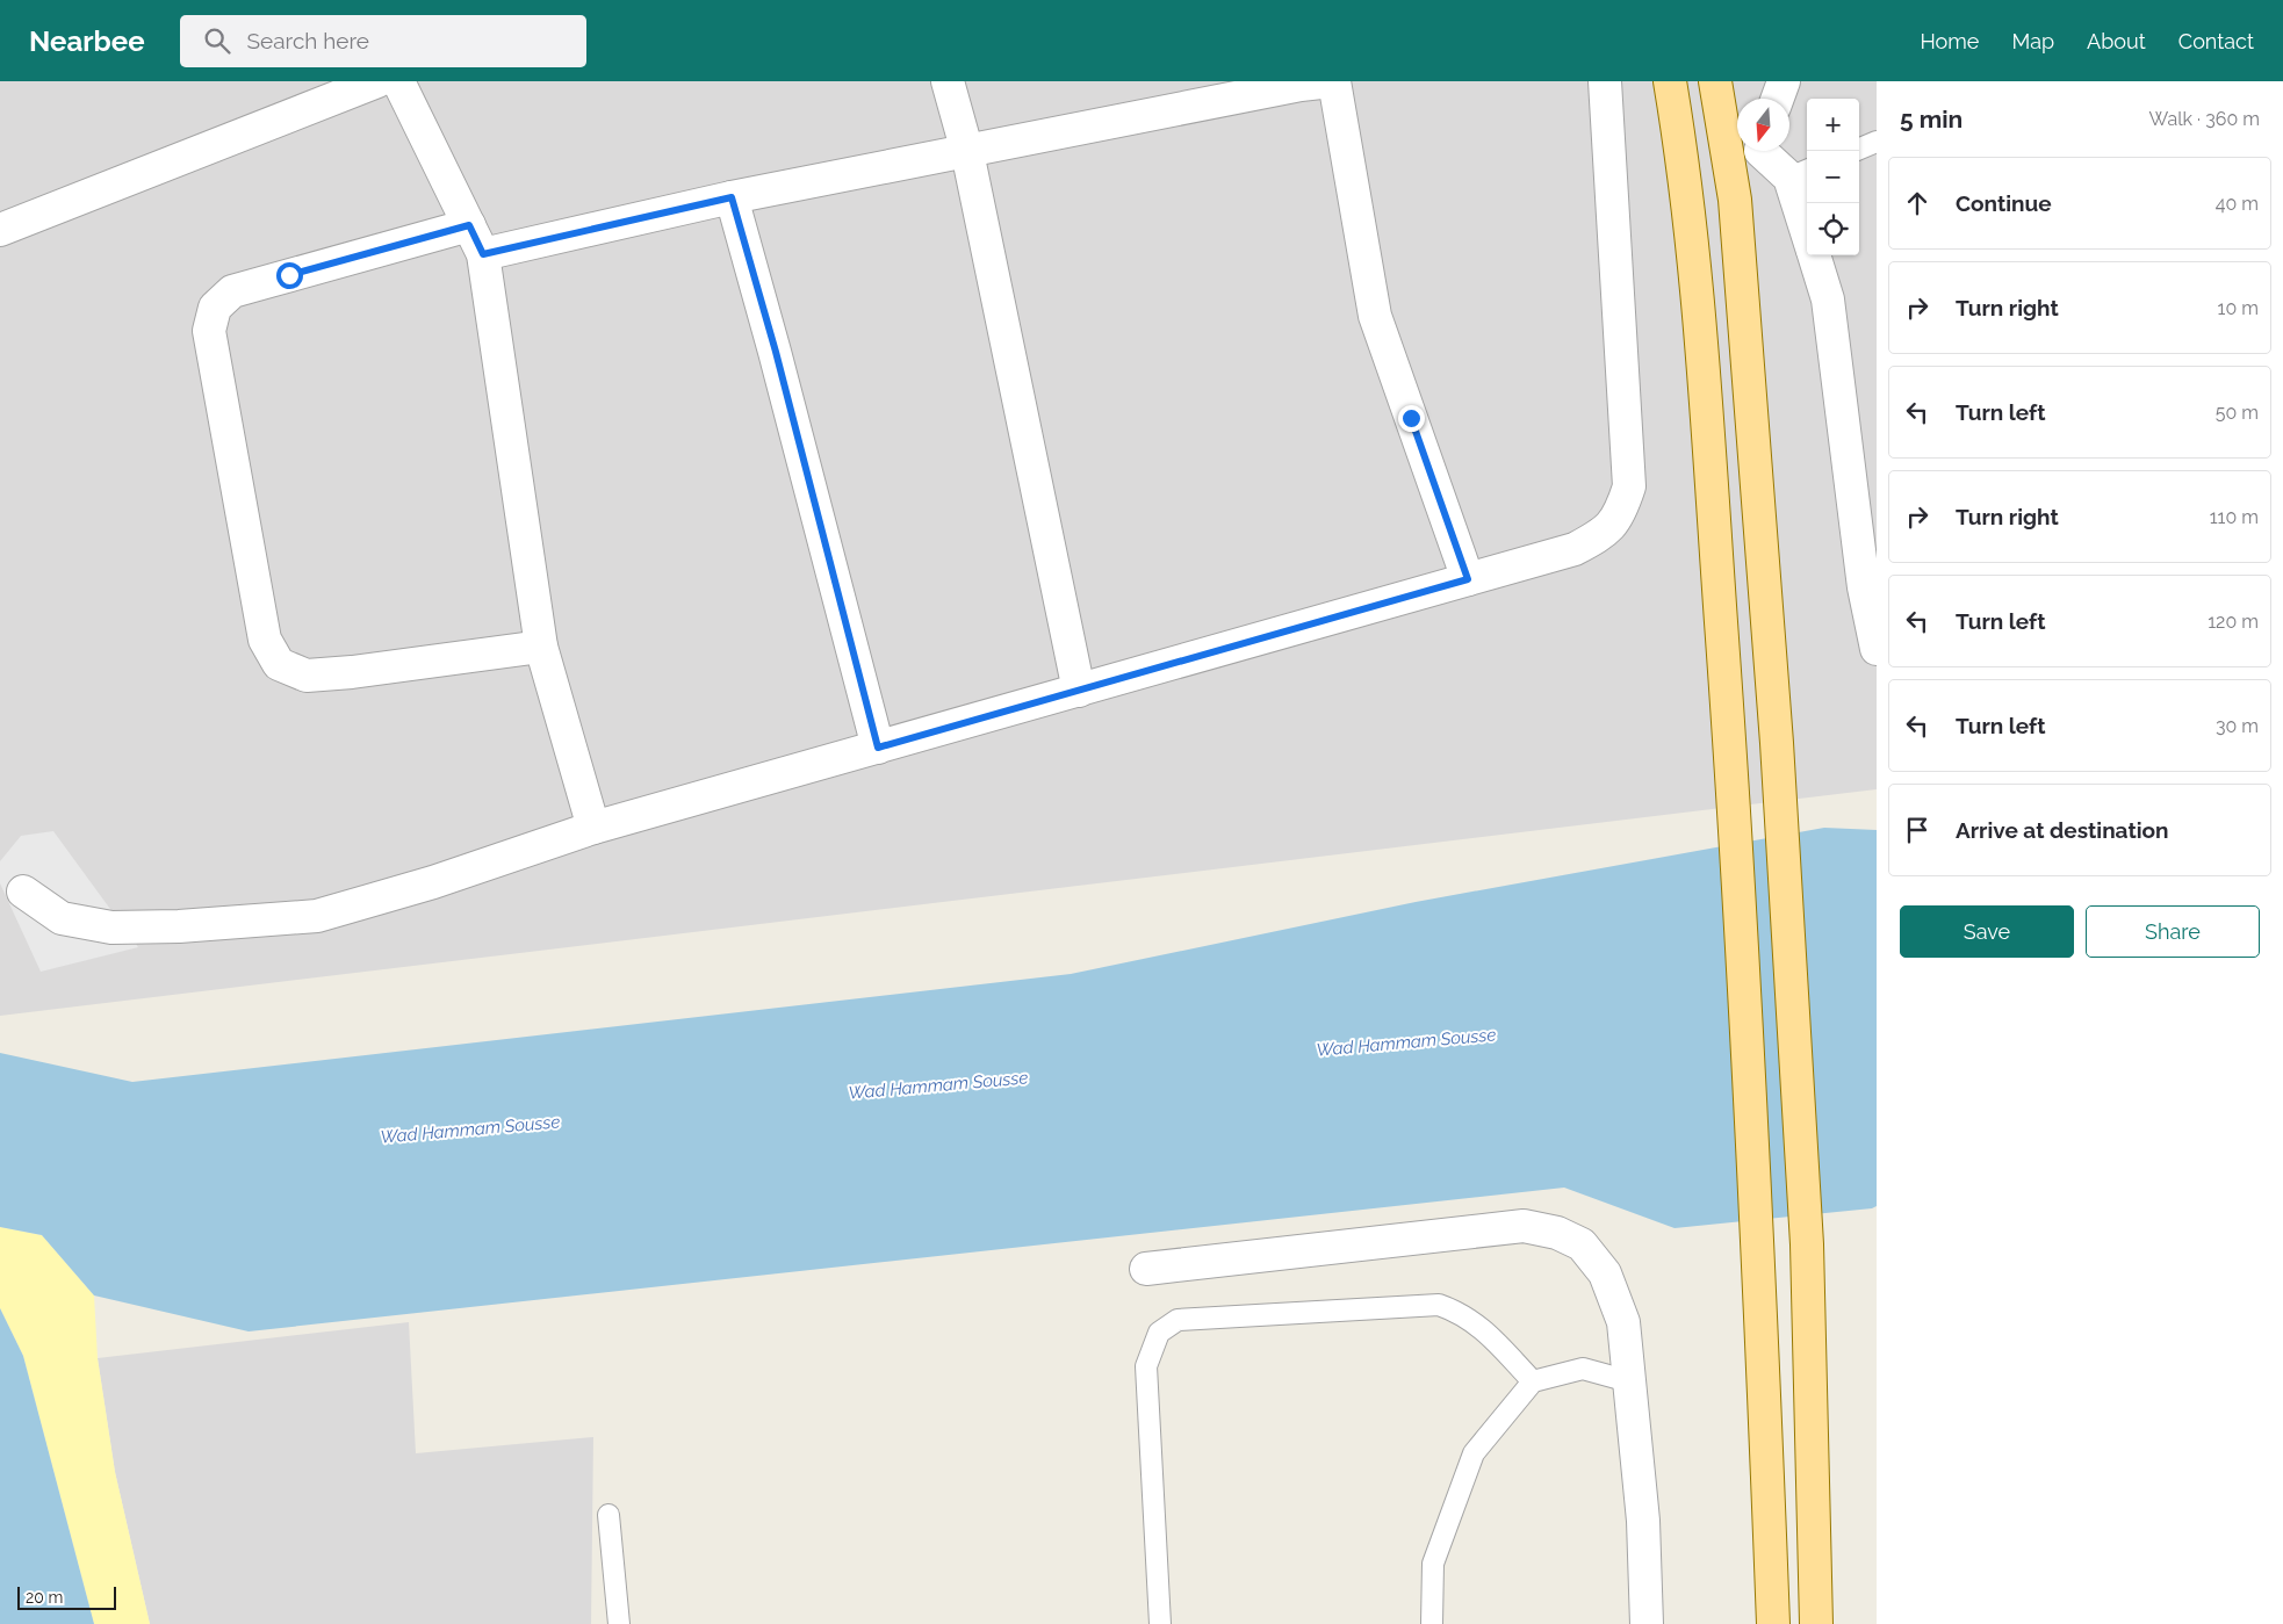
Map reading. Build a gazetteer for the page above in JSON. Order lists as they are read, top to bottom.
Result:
{
  "water": ["Wad Hammam Sousse"],
  "scale_bar": "20 m",
  "north": "bottom",
  "page": {
    "header": "Nearbee",
    "search": "Search here",
    "nav": [
      "Home",
      "Map",
      "About",
      "Contact"
    ],
    "heading": ["5 min", "Walk · 360 m"],
    "map_buttons": ["+", "−"],
    "list": [
      ["Continue", "40 m"],
      ["Turn right", "10 m"],
      ["Turn left", "50 m"],
      ["Turn right", "110 m"],
      ["Turn left", "120 m"],
      ["Turn left", "30 m"],
      "Arrive at destination"
    ],
    "buttons": ["Save", "Share"],
    "scale": "20 m"
  }
}
